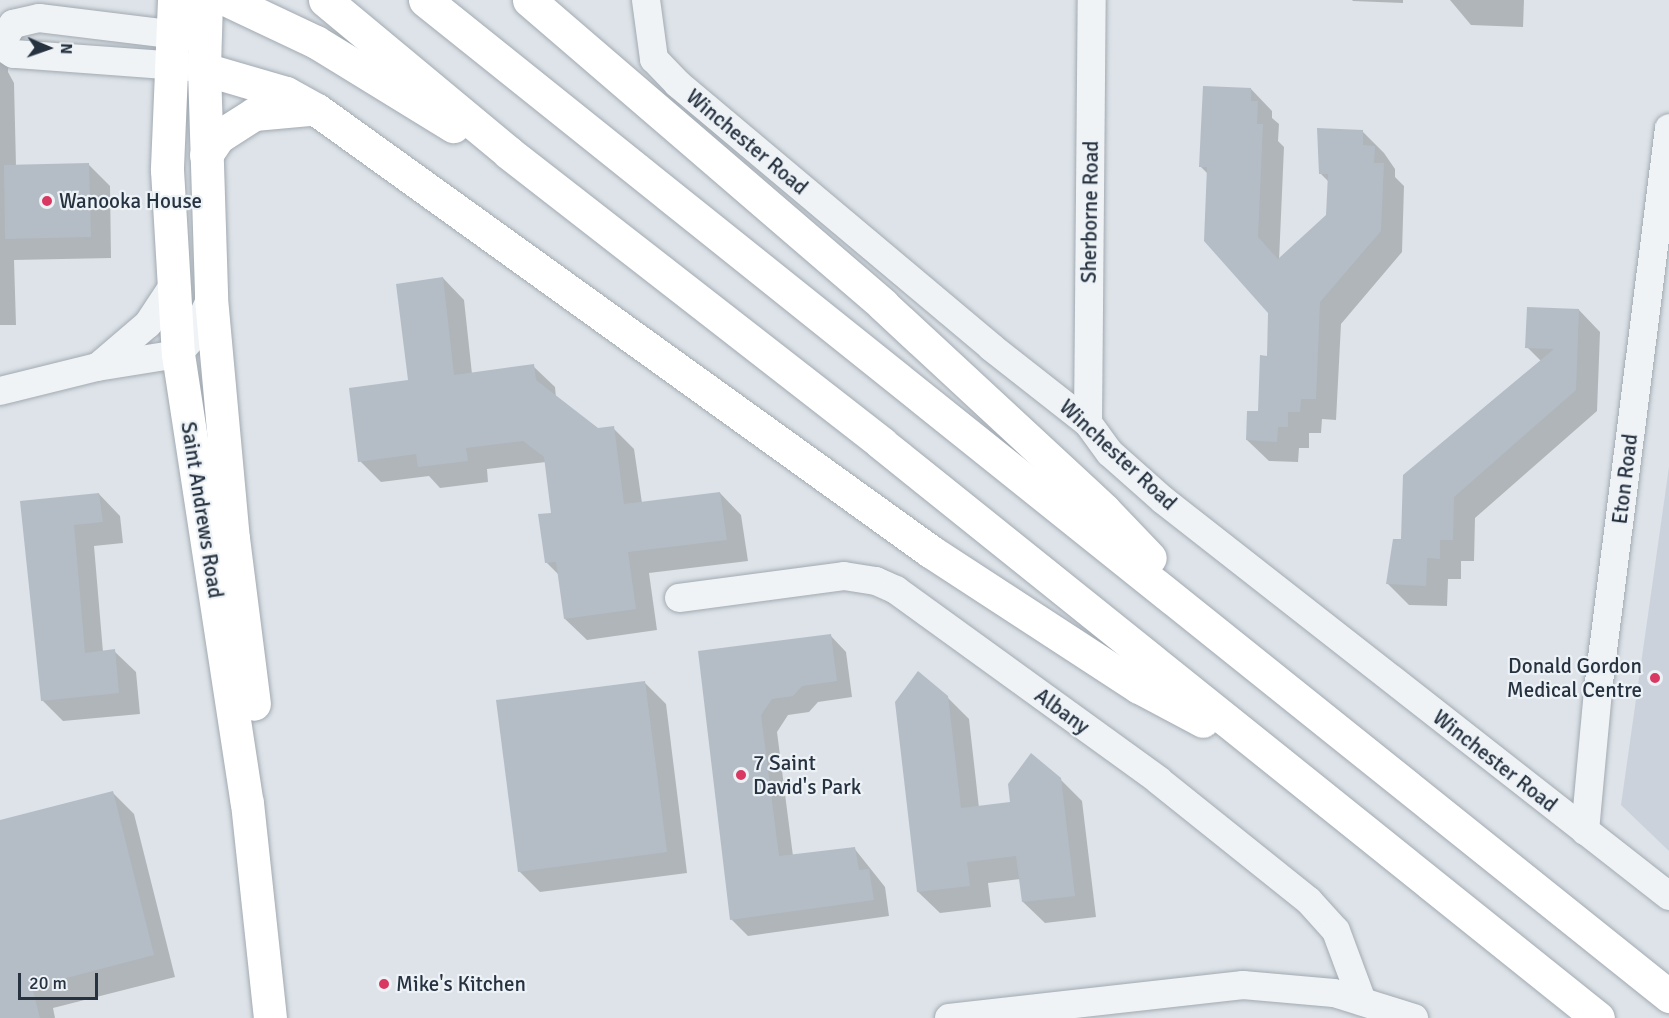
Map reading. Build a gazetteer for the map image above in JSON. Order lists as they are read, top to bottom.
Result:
{
  "streets": {
    "main road": ["Saint Andrews Road"],
    "street": [
      "Winchester Road",
      "Sherborne Road",
      "Eton Road",
      "Albany"
    ]
  },
  "crossings": [
    ["Winchester Road", "Sherborne Road"],
    ["Winchester Road", "Eton Road"]
  ],
  "places": [
    "Wanooka House",
    "Donald Gordon Medical Centre",
    "7 Saint David's Park",
    "Mike's Kitchen"
  ],
  "scale_bar": "20 m",
  "north": "right"
}
